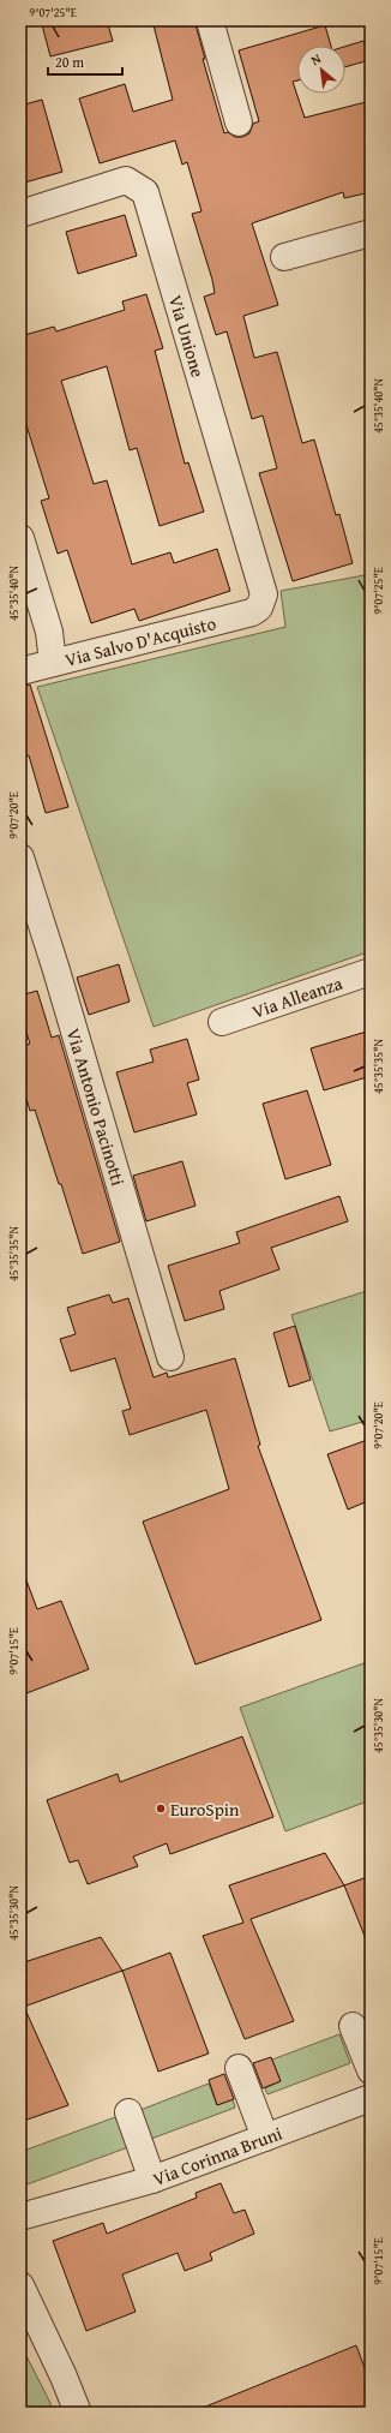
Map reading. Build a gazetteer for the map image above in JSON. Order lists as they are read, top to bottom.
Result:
{
  "streets": {
    "street": [
      "Via Unione",
      "Via Salvo D'Acquisto",
      "Via Alleanza",
      "Via Antonio Pacinotti",
      "Via Corinna Bruni"
    ]
  },
  "crossings": [
    ["Via Unione", "Via Salvo D'Acquisto"]
  ],
  "places": ["EuroSpin"],
  "scale_bar": "20 m",
  "north": "top left",
  "coordinates": [
    "9°07'25\"E",
    "45°35'40\"N",
    "9°07'20\"E",
    "45°35'35\"N",
    "9°07'15\"E",
    "45°35'30\"N"
  ]
}
